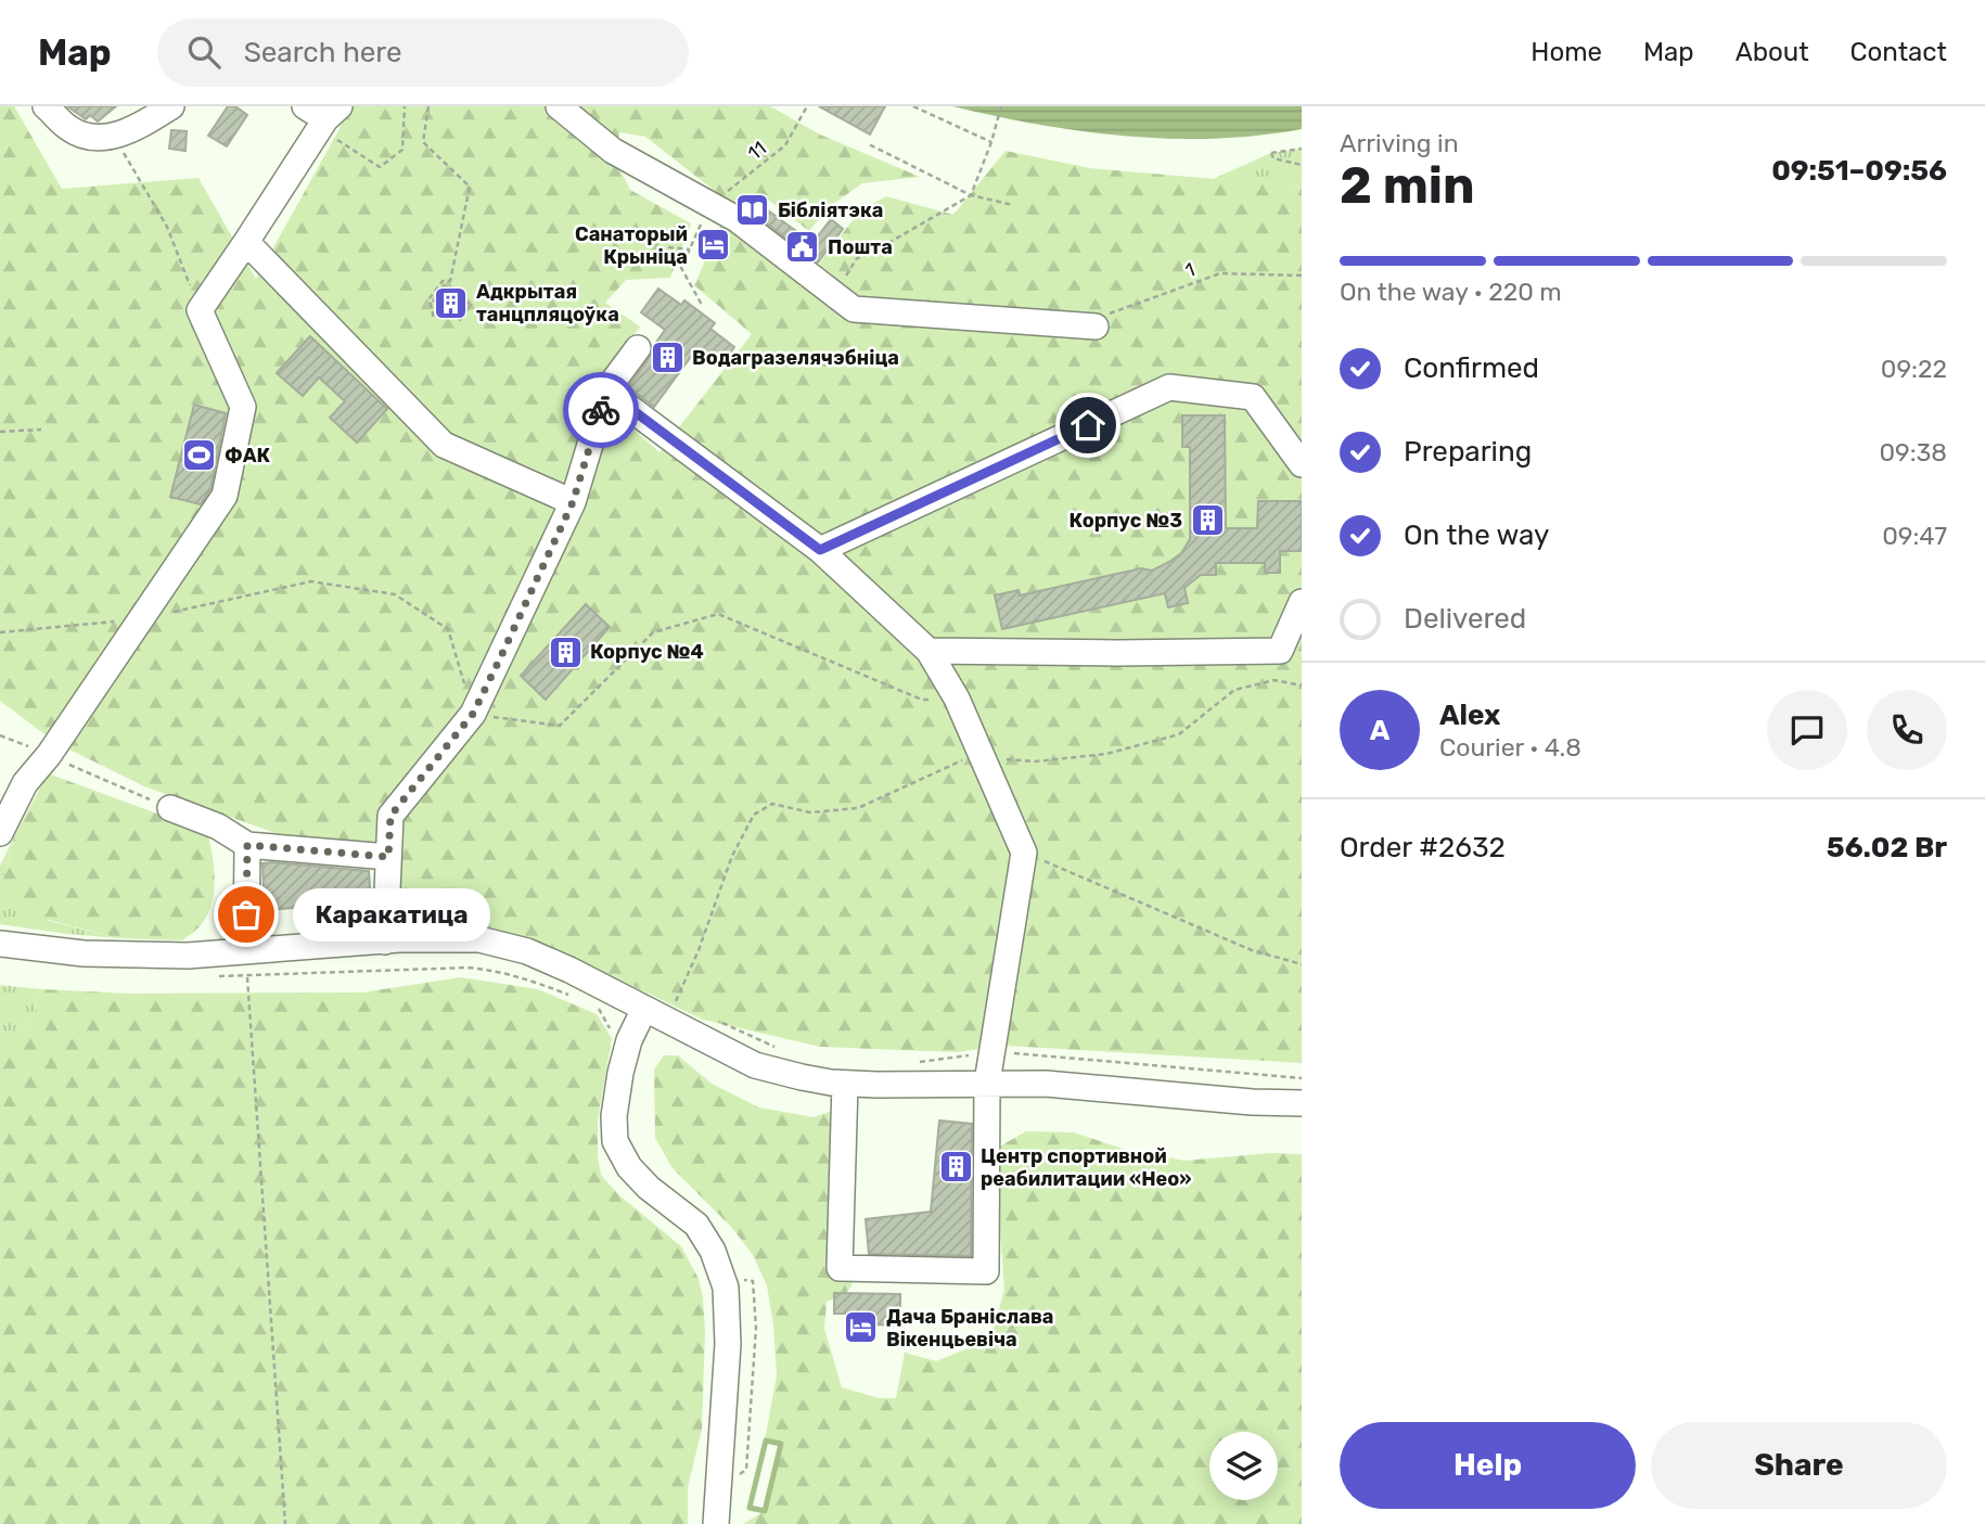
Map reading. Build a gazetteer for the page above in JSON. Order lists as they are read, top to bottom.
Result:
{
  "streets": {
    "path": ["11", "1"]
  },
  "places": {
    "library": ["Бібліятэка"],
    "hotel": ["Санаторый Крыніца", "Дача Браніслава Вікенцьевіча"],
    "public building": ["Пошта"],
    "building": [
      "Адкрытая танцпляцоўка",
      "Водагразелячэбніца",
      "Корпус №3",
      "Корпус №4",
      "Центр спортивной реабилитации «Нео»"
    ],
    "sports": ["ФАК"],
    "other": ["Каракатица"]
  },
  "page": {
    "header": "Map",
    "search": "Search here",
    "nav": [
      "Home",
      "Map",
      "About",
      "Contact"
    ],
    "heading": ["2 min", "Arriving in", "09:51–09:56"],
    "panel": [
      "Alex",
      "Courier · 4.8",
      "Order #2632",
      "56.02 Br"
    ],
    "bar": "On the way · 220 m",
    "list": [
      ["Confirmed", "09:22"],
      ["Preparing", "09:38"],
      ["On the way", "09:47"],
      "Delivered"
    ],
    "round": "A",
    "bubble": "Каракатица",
    "buttons": ["Help", "Share"]
  }
}
